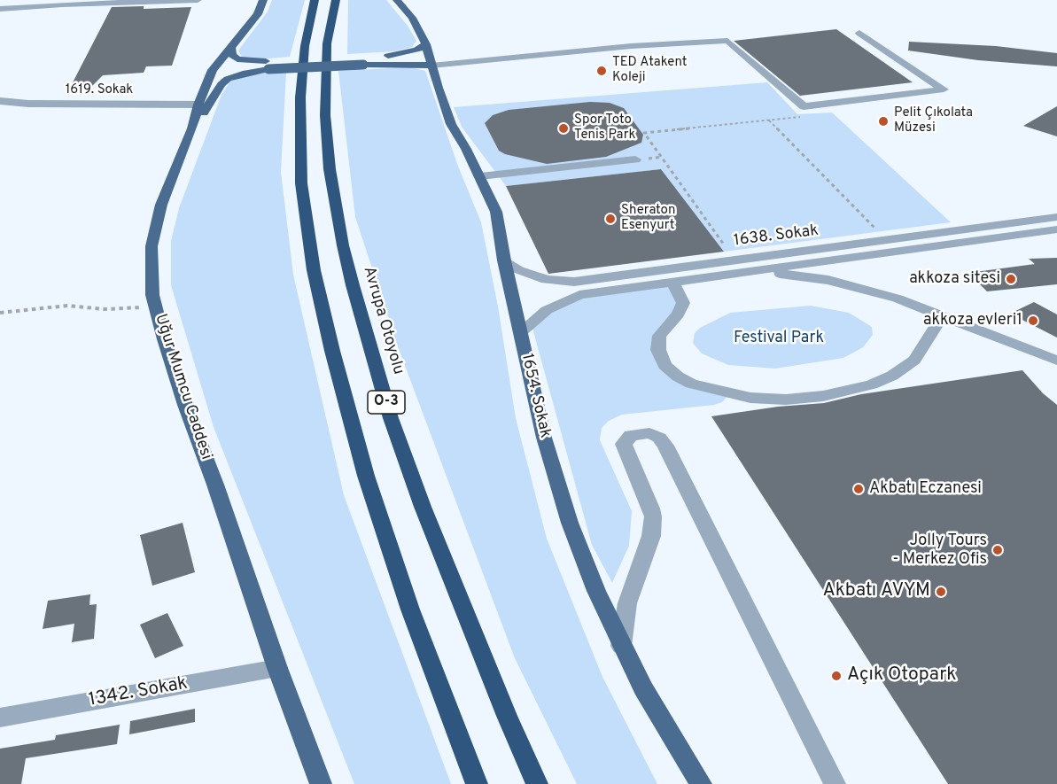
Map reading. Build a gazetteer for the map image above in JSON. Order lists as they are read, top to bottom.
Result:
{
  "streets": {
    "highway": ["Avrupa Otoyolu", "O-3"],
    "main road": ["Uğur Mumcu Caddesi", "1654. Sokak"],
    "street": ["1619. Sokak", "1638. Sokak", "1342. Sokak"]
  },
  "crossings": [
    ["1619. Sokak", "Uğur Mumcu Caddesi"],
    ["1638. Sokak", "1654. Sokak"],
    ["Uğur Mumcu Caddesi", "1342. Sokak"]
  ],
  "parks": ["Festival Park"],
  "places": [
    "TED Atakent Koleji",
    "Pelit Çıkolata Müzesi",
    "Spor Toto Tenis Park",
    "Sheraton Esenyurt",
    "akkoza sitesi",
    "akkoza evleri1",
    "Akbatı Eczanesi",
    "Jolly Tours - Merkez Ofis",
    "Akbatı AVYM",
    "Açık Otopark"
  ]
}
